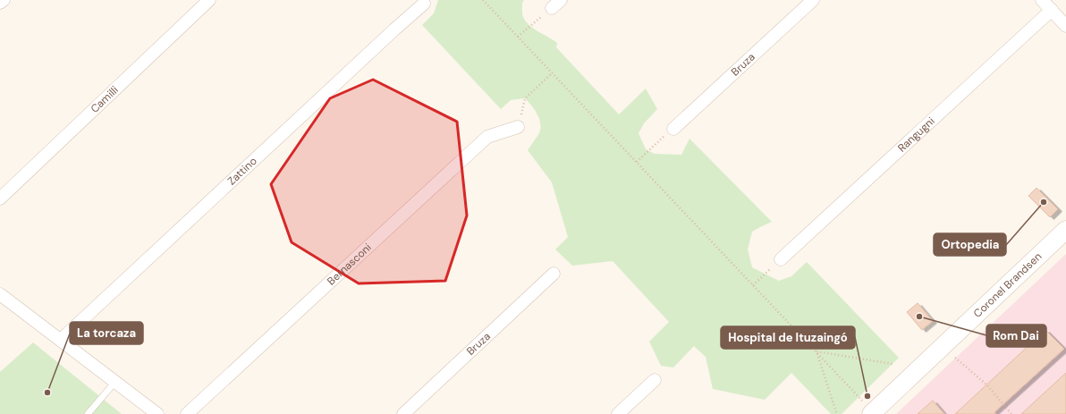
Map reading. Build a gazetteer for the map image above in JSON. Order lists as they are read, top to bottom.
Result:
{
  "streets": {
    "street": [
      "Bruza",
      "Camilli",
      "Rangugni",
      "Zattino",
      "Bernasconi",
      "Coronel Brandsen"
    ]
  },
  "places": [
    "Ortopedia",
    "Rom Dai",
    "La torcaza",
    "Hospital de Ituzaingó"
  ]
}
